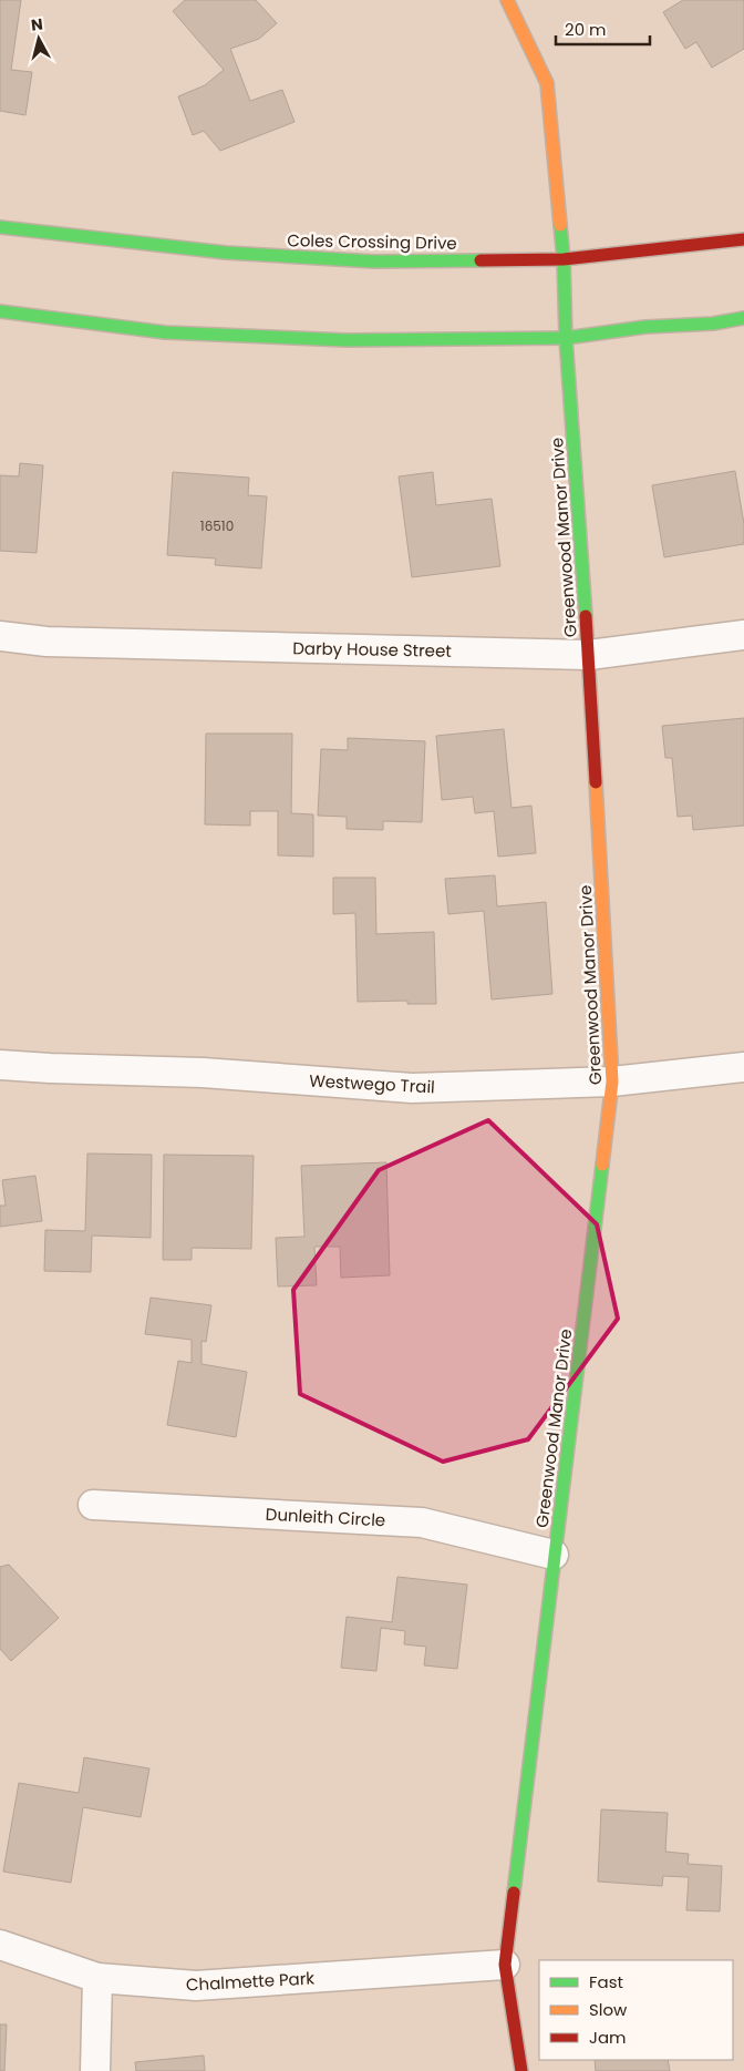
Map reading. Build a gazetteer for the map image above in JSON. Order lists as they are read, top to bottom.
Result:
{
  "streets": {
    "street": [
      "Coles Crossing Drive",
      "Greenwood Manor Drive",
      "Darby House Street",
      "Westwego Trail",
      "Dunleith Circle",
      "Chalmette Park"
    ]
  },
  "crossings": [
    ["Coles Crossing Drive", "Greenwood Manor Drive"],
    ["Greenwood Manor Drive", "Darby House Street"],
    ["Greenwood Manor Drive", "Westwego Trail"],
    ["Greenwood Manor Drive", "Dunleith Circle"],
    ["Greenwood Manor Drive", "Chalmette Park"]
  ],
  "house_numbers": ["16510"],
  "legend": ["Fast", "Slow", "Jam"],
  "scale_bar": "20 m",
  "north": "top"
}
